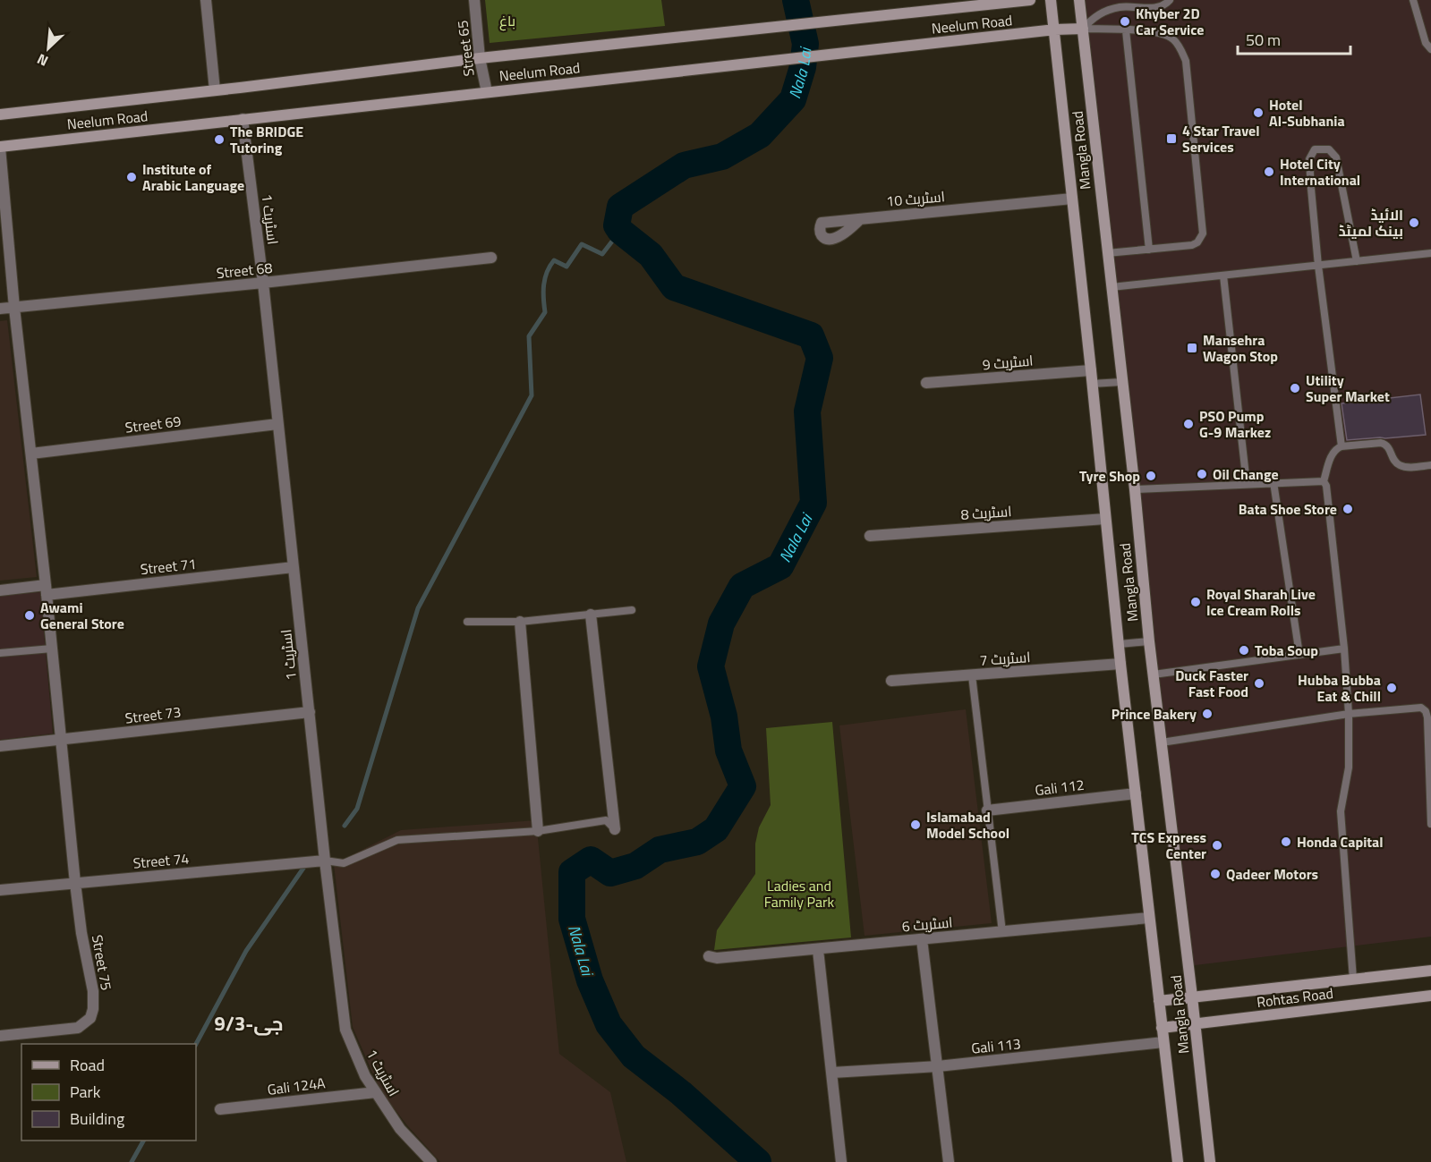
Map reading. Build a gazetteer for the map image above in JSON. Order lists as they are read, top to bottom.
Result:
{
  "streets": {
    "main road": ["Neelum Road", "Mangla Road", "Rohtas Road"],
    "street": [
      "Street 65",
      "اسٹریٹ 10",
      "اسٹریٹ 1",
      "Street 68",
      "اسٹریٹ 9",
      "Street 69",
      "اسٹریٹ 8",
      "Street 71",
      "اسٹریٹ 7",
      "Street 73",
      "Gali 112",
      "Street 74",
      "اسٹریٹ 6",
      "Street 75",
      "Gali 113",
      "Gali 124A"
    ]
  },
  "crossings": [
    ["Neelum Road", "Street 65"],
    ["Neelum Road", "Mangla Road"],
    ["Neelum Road", "اسٹریٹ 1"],
    ["Neelum Road", "Street 75"],
    ["Mangla Road", "اسٹریٹ 10"],
    ["Mangla Road", "اسٹریٹ 9"],
    ["Mangla Road", "اسٹریٹ 8"],
    ["Mangla Road", "اسٹریٹ 7"],
    ["Mangla Road", "Gali 112"],
    ["Mangla Road", "اسٹریٹ 6"],
    ["Mangla Road", "Rohtas Road"],
    ["Mangla Road", "Gali 113"],
    ["اسٹریٹ 1", "Street 68"],
    ["اسٹریٹ 1", "Street 69"],
    ["اسٹریٹ 1", "Street 71"],
    ["اسٹریٹ 1", "Street 73"],
    ["اسٹریٹ 1", "Street 74"],
    ["اسٹریٹ 1", "Gali 124A"],
    ["Street 68", "Street 75"],
    ["Street 69", "Street 75"],
    ["Street 71", "Street 75"],
    ["Street 73", "Street 75"],
    ["Street 74", "Street 75"]
  ],
  "districts": ["جی-9/3"],
  "water": ["Nala Lai"],
  "parks": ["باغ", "Ladies and Family Park"],
  "places": {
    "other": [
      "Khyber 2D Car Service",
      "Hotel Al-Subhania",
      "The BRIDGE Tutoring",
      "Hotel City International",
      "Institute of Arabic Language",
      "الائیڈ بینک لمیٹڈ",
      "Utility Super Market",
      "PSO Pump G-9 Markez",
      "Oil Change",
      "Tyre Shop",
      "Bata Shoe Store",
      "Royal Sharah Live Ice Cream Rolls",
      "Awami General Store",
      "Toba Soup",
      "Duck Faster Fast Food",
      "Hubba Bubba Eat & Chill",
      "Prince Bakery",
      "Islamabad Model School",
      "Honda Capital",
      "TCS Express Center",
      "Qadeer Motors"
    ],
    "transit": ["4 Star Travel Services", "Mansehra Wagon Stop"]
  },
  "legend": ["Road", "Park", "Building"],
  "scale_bar": "50 m",
  "north": "bottom left"
}
